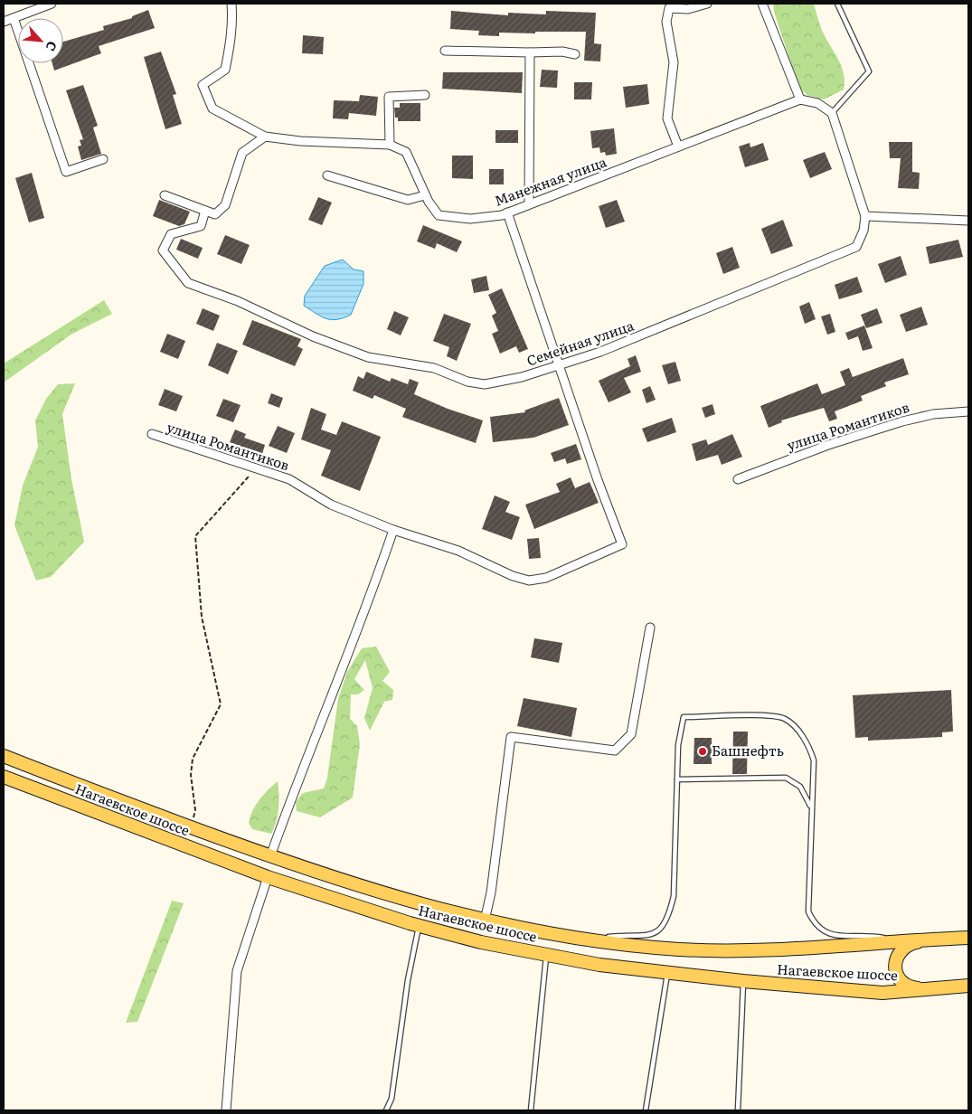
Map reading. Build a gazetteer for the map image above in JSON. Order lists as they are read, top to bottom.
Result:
{
  "streets": {
    "main road": ["Нагаевское шоссе"],
    "street": ["Манежная улица", "Семейная улица", "улица Романтиков"]
  },
  "crossings": [
    ["Семейная улица", "улица Романтиков"]
  ],
  "places": ["Башнефть"],
  "north": "bottom right"
}
